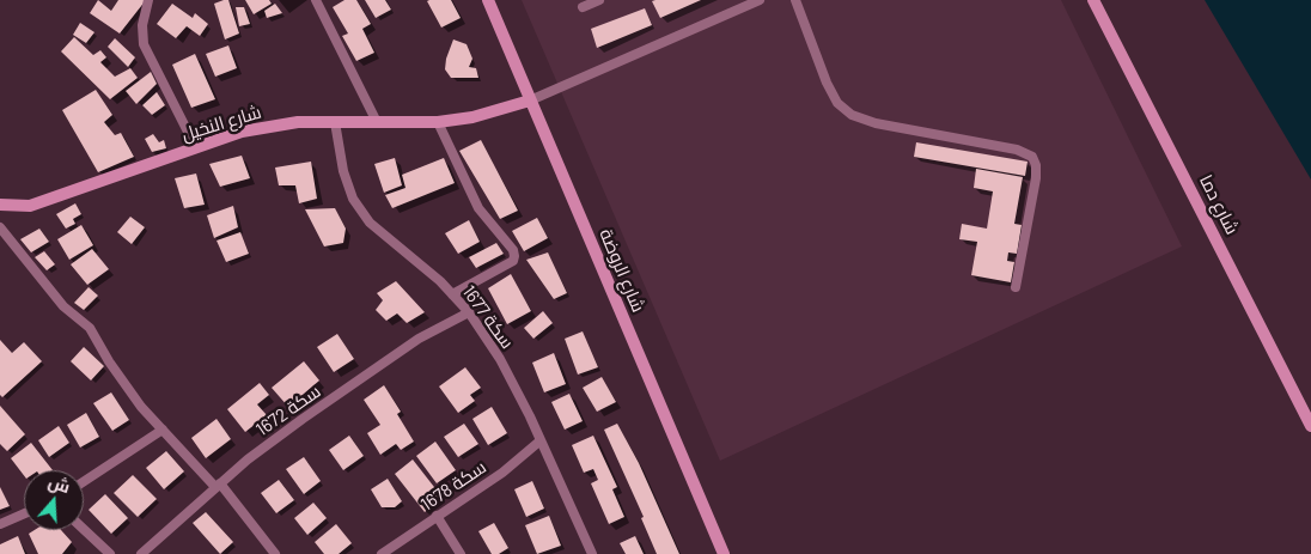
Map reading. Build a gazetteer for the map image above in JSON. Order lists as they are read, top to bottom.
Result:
{
  "streets": {
    "main road": ["شارع النخيل", "شارع دما", "شارع الروضة"],
    "street": ["سكة 1677", "سكة 1672", "سكة 1678"]
  },
  "crossings": [
    ["شارع النخيل", "شارع الروضة"],
    ["شارع النخيل", "سكة 1677"],
    ["سكة 1677", "سكة 1672"],
    ["سكة 1677", "سكة 1678"]
  ],
  "north": "top"
}
